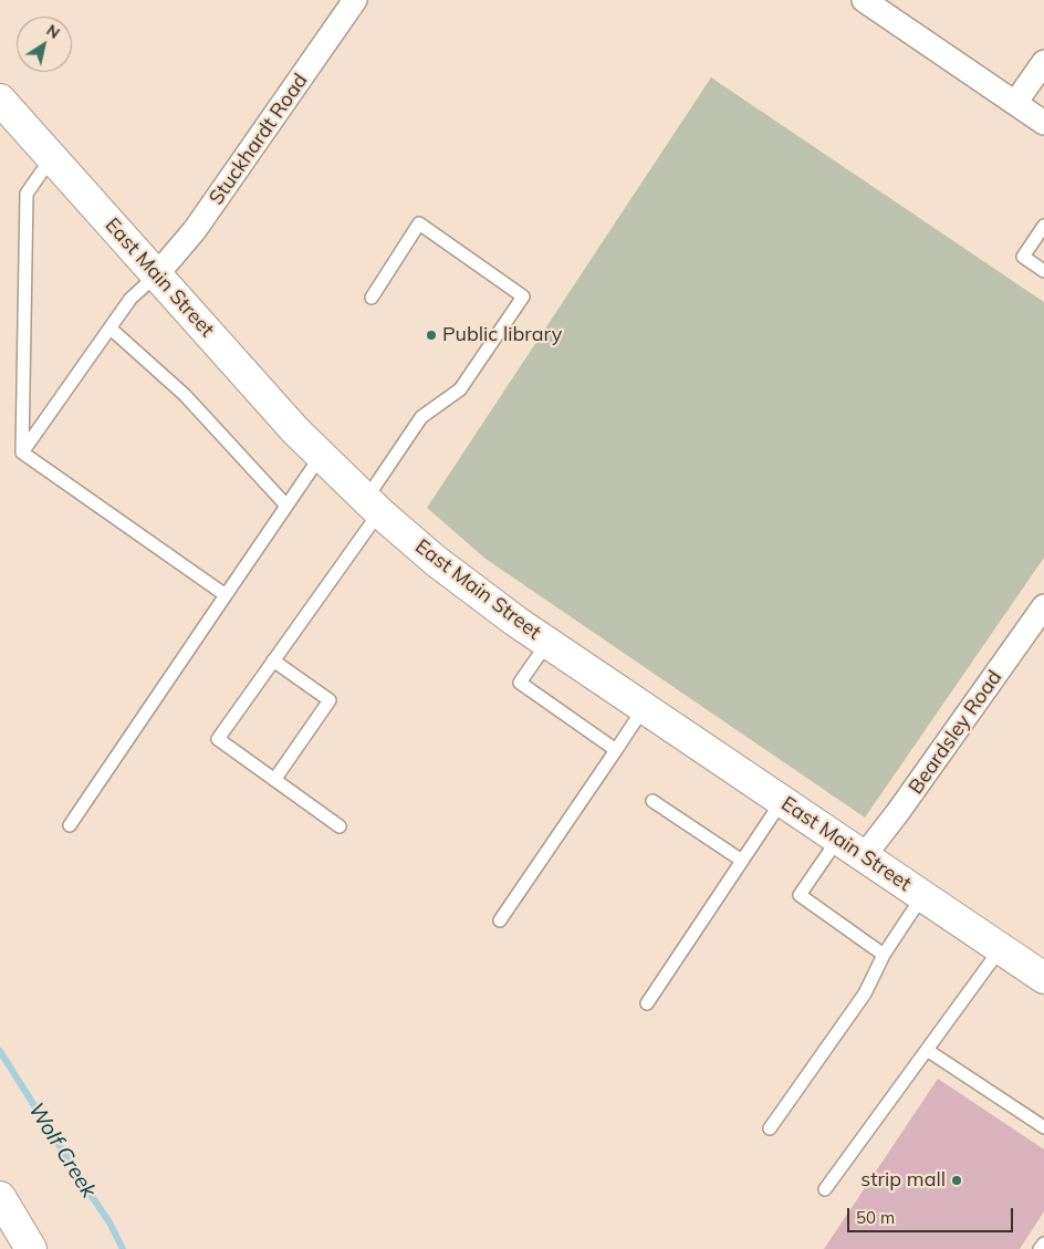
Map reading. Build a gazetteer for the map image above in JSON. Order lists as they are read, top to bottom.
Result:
{
  "streets": {
    "main road": ["East Main Street"],
    "street": ["Stuckhardt Road", "Beardsley Road"]
  },
  "crossings": [
    ["Stuckhardt Road", "East Main Street"],
    ["East Main Street", "Beardsley Road"]
  ],
  "water": ["Wolf Creek"],
  "places": ["Public library", "strip mall"],
  "scale_bar": "50 m",
  "north": "top right"
}
